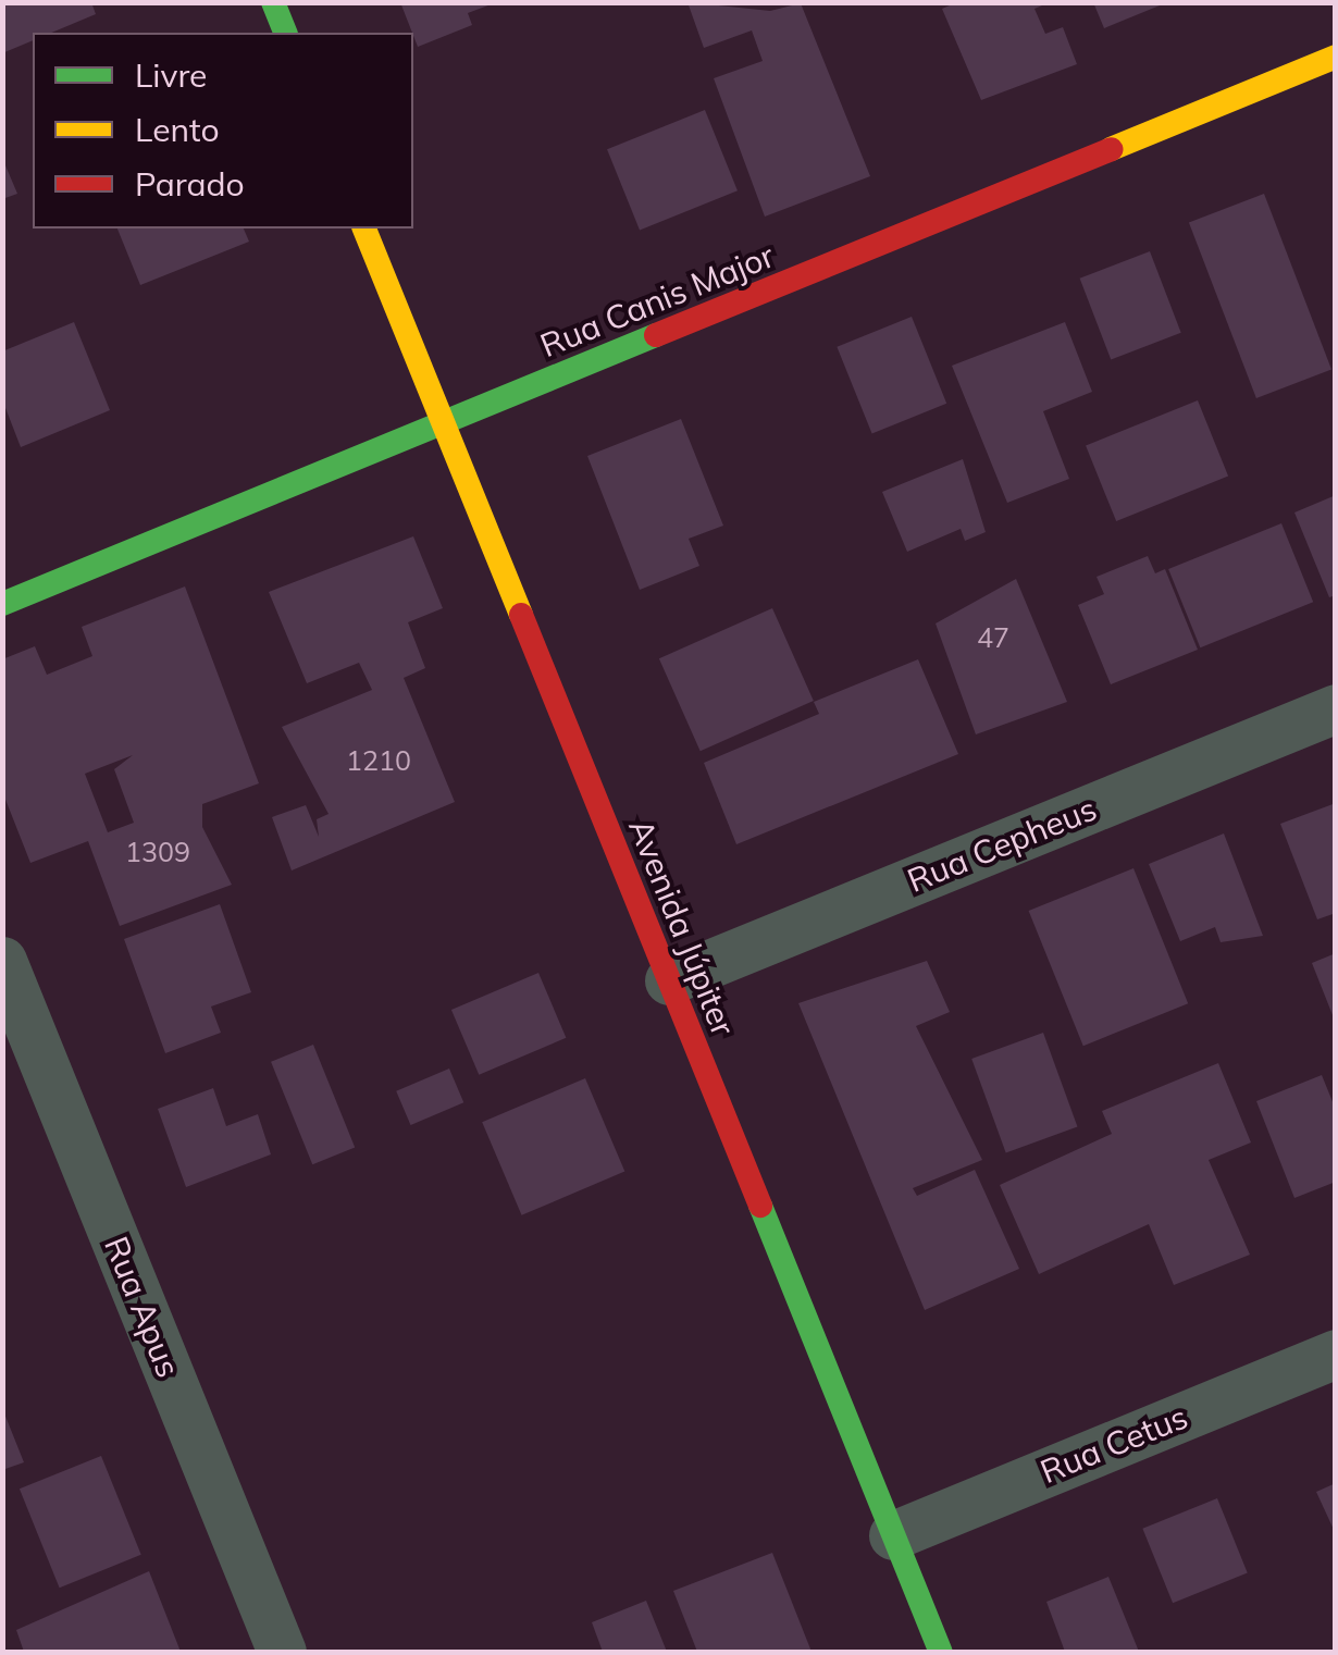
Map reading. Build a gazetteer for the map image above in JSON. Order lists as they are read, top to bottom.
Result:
{
  "streets": {
    "main road": ["Rua Canis Major", "Avenida Júpiter"],
    "street": ["Rua Cepheus", "Rua Apus", "Rua Cetus"]
  },
  "crossings": [
    ["Rua Canis Major", "Avenida Júpiter"],
    ["Rua Cepheus", "Avenida Júpiter"],
    ["Avenida Júpiter", "Rua Cetus"]
  ],
  "house_numbers": ["47", "1210", "1309"],
  "legend": ["Livre", "Lento", "Parado"]
}
